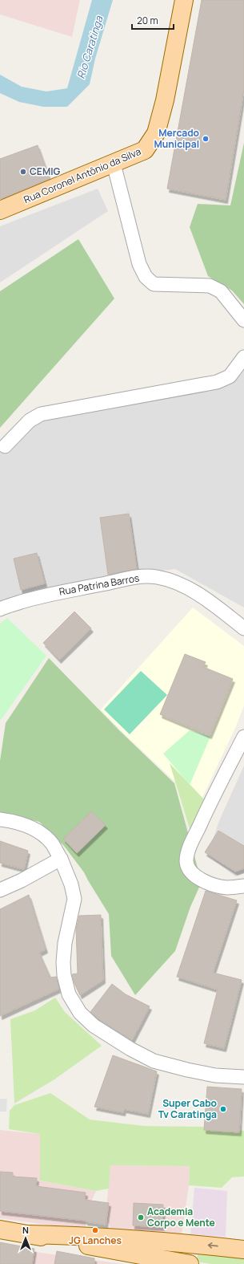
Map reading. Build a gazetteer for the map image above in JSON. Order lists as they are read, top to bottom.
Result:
{
  "streets": {
    "main road": ["Rua Coronel Antônio da Silva"],
    "street": ["Rua Patrina Barros"]
  },
  "water": ["Rio Caratinga"],
  "places": [
    "Mercado Municipal",
    "CEMIG",
    "Super Cabo Tv Caratinga",
    "Academia Corpo e Mente",
    "JG Lanches"
  ],
  "scale_bar": "20 m",
  "north": "top"
}
